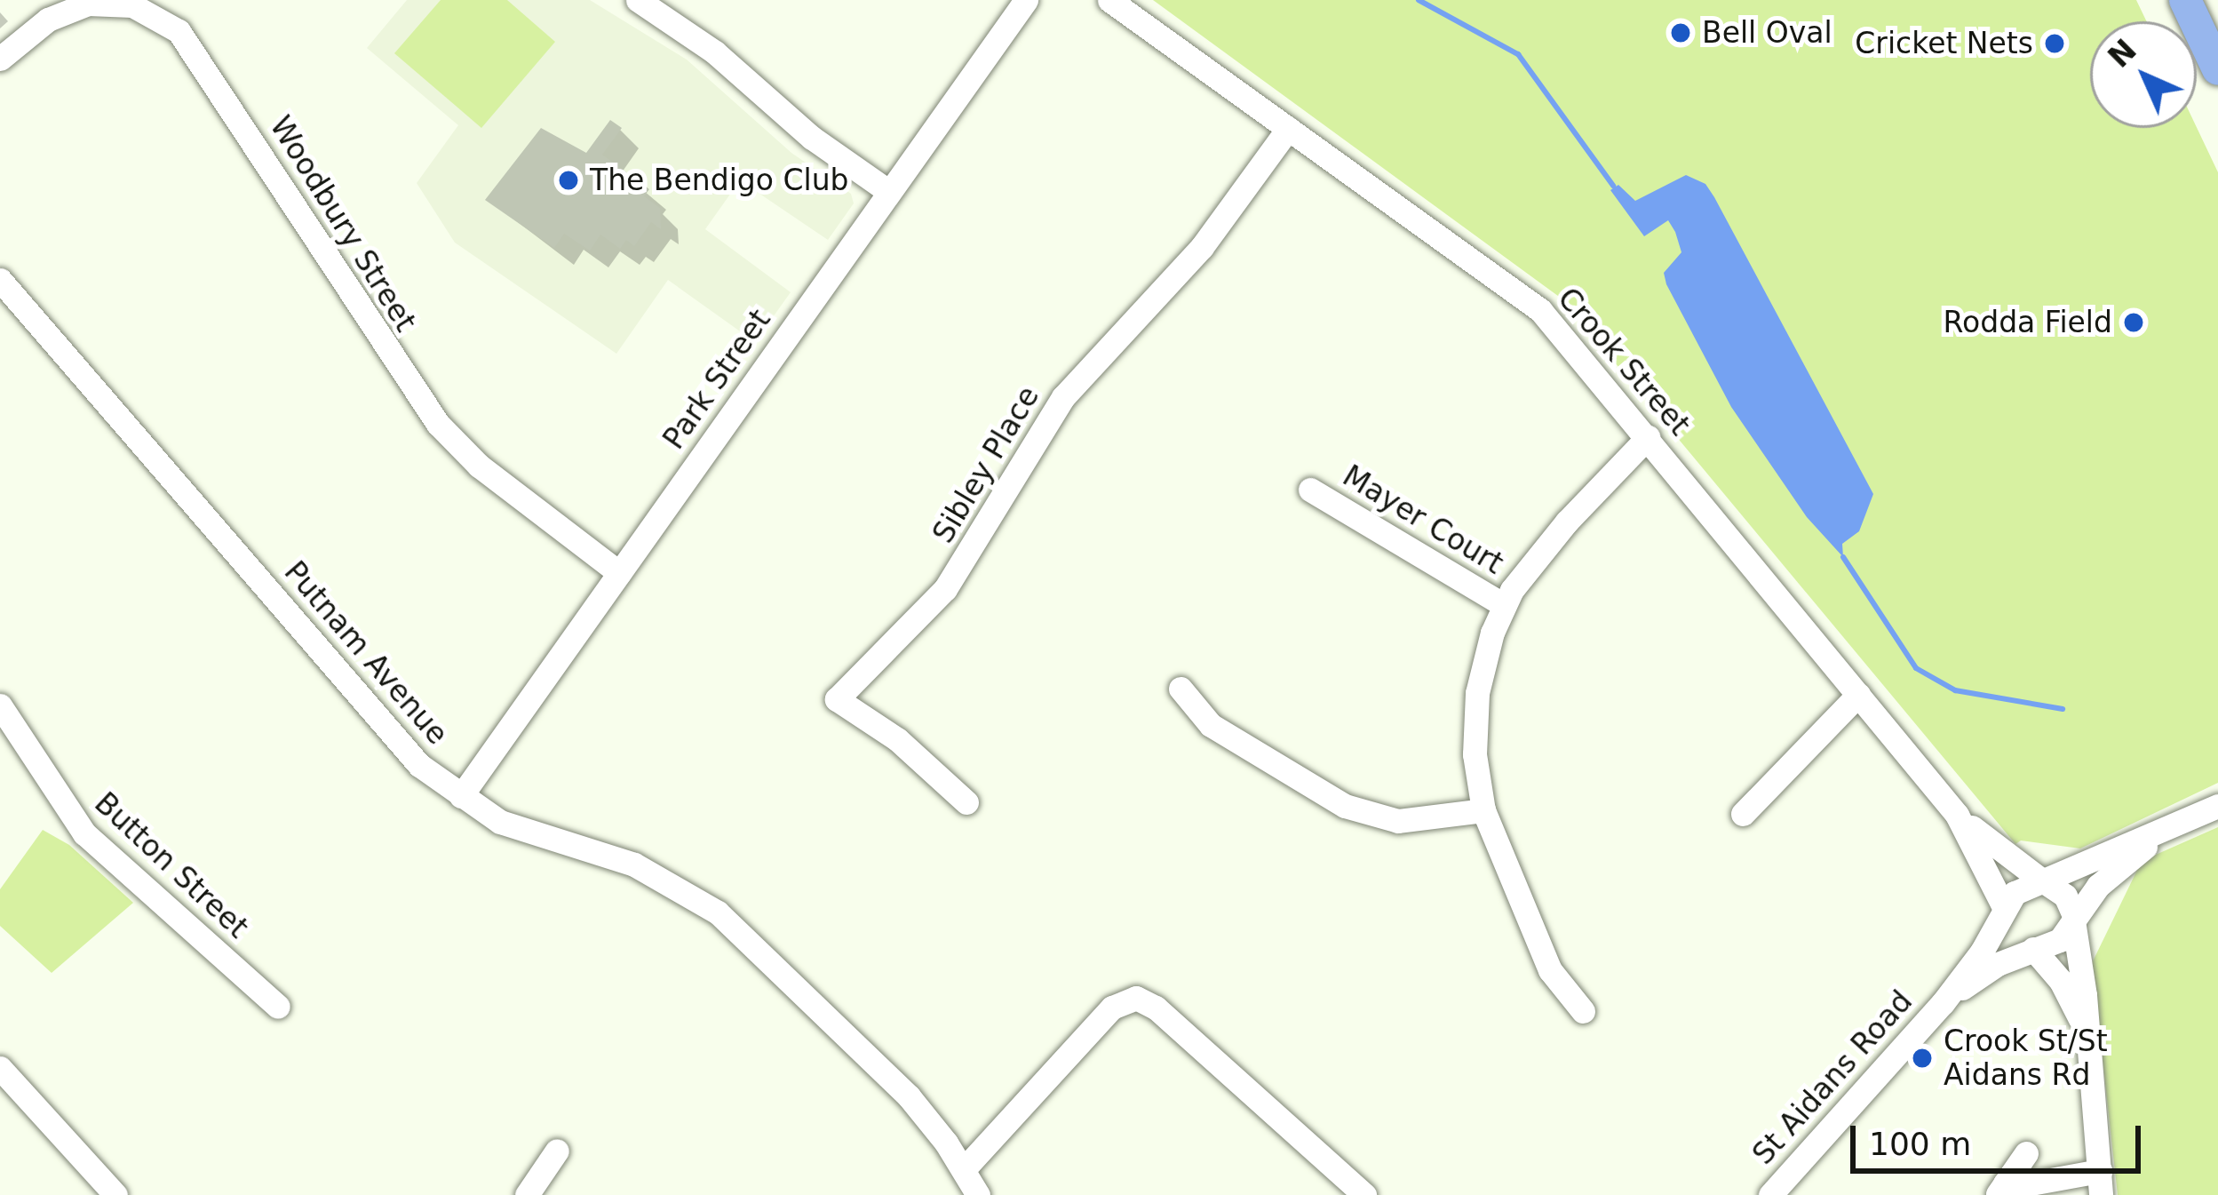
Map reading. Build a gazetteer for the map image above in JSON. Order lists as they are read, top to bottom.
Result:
{
  "streets": {
    "street": [
      "Woodbury Street",
      "Crook Street",
      "Park Street",
      "Sibley Place",
      "Mayer Court",
      "Putnam Avenue",
      "Button Street",
      "St Aidans Road"
    ]
  },
  "crossings": [
    ["Woodbury Street", "Park Street"],
    ["Crook Street", "Sibley Place"],
    ["Crook Street", "St Aidans Road"],
    ["Park Street", "Putnam Avenue"]
  ],
  "places": [
    "Bell Oval",
    "Cricket Nets",
    "The Bendigo Club",
    "Rodda Field",
    "Crook St/St Aidans Rd"
  ],
  "scale_bar": "100 m",
  "north": "top left"
}
